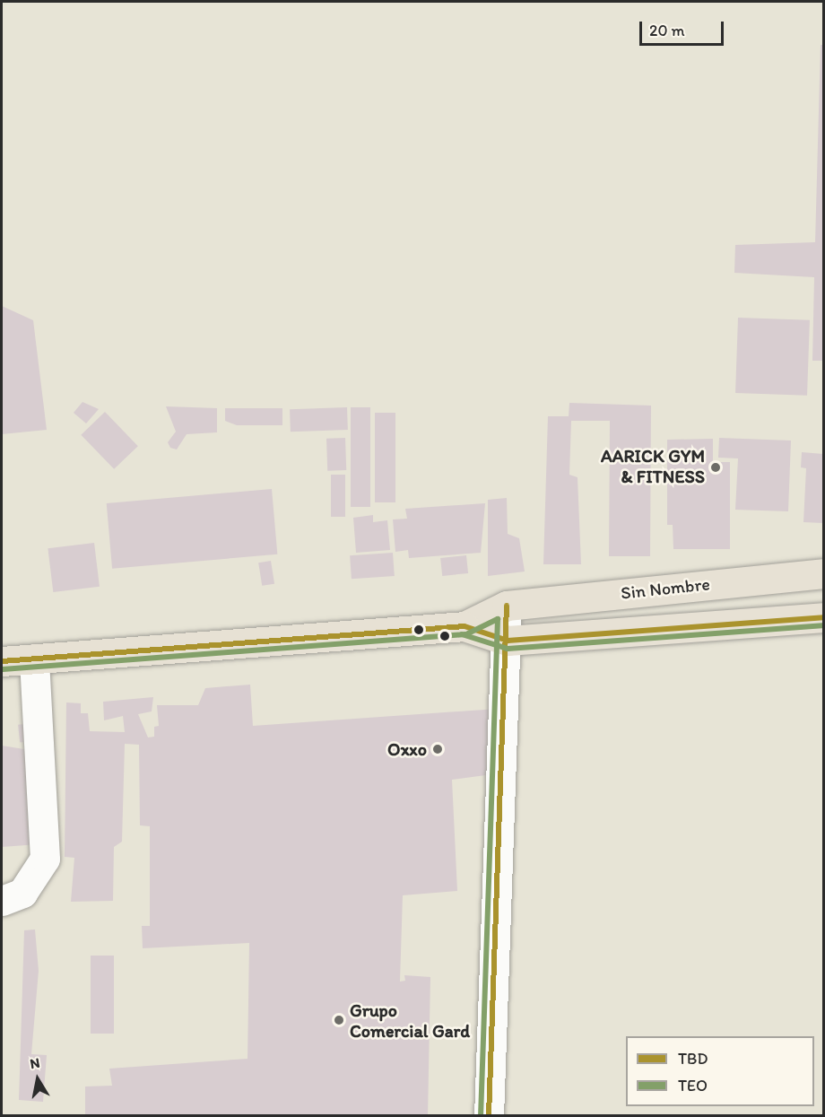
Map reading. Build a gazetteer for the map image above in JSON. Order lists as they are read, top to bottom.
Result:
{
  "streets": {
    "main road": ["Sin Nombre"]
  },
  "places": ["AARICK GYM & FITNESS", "Oxxo", "Grupo Comercial Gard"],
  "lines": ["transit line TBD", "transit line TEO"],
  "legend": ["TBD", "TEO"],
  "scale_bar": "20 m",
  "north": "top"
}
